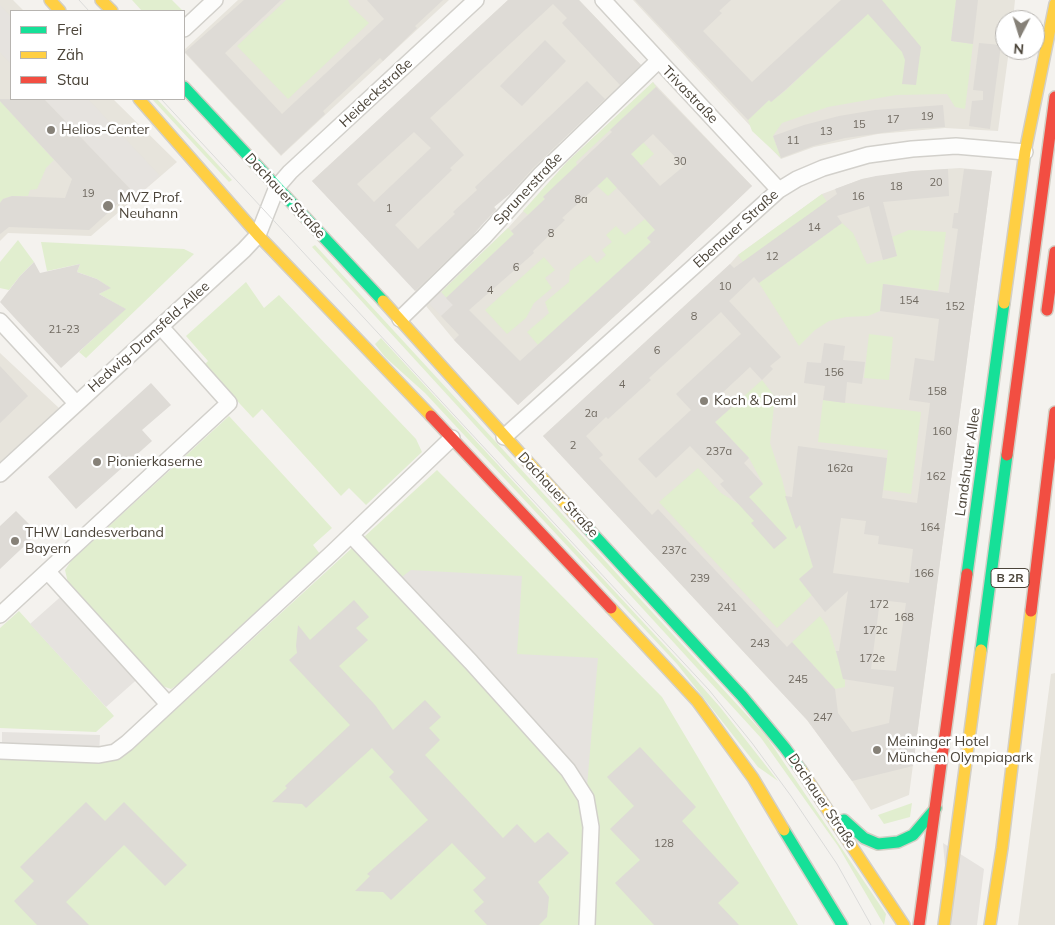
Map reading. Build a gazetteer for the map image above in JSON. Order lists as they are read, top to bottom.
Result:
{
  "streets": {
    "main road": ["Dachauer Straße", "Landshuter Allee", "B 2R"],
    "street": [
      "Heideckstraße",
      "Trivastraße",
      "Sprunerstraße",
      "Ebenauer Straße",
      "Hedwig-Dransfeld-Allee"
    ]
  },
  "crossings": [
    ["Heideckstraße", "Dachauer Straße"],
    ["Heideckstraße", "Hedwig-Dransfeld-Allee"],
    ["Trivastraße", "Sprunerstraße"],
    ["Trivastraße", "Ebenauer Straße"],
    ["Sprunerstraße", "Dachauer Straße"],
    ["Dachauer Straße", "Ebenauer Straße"],
    ["Dachauer Straße", "Hedwig-Dransfeld-Allee"],
    ["Ebenauer Straße", "Landshuter Allee"]
  ],
  "places": [
    "Helios-Center",
    "MVZ Prof. Neuhann",
    "Koch & Deml",
    "Pionierkaserne",
    "THW Landesverband Bayern",
    "Meininger Hotel München Olympiapark"
  ],
  "house_numbers": [
    "19",
    "17",
    "15",
    "13",
    "11",
    "30",
    "20",
    "18",
    "19",
    "16",
    "8a",
    "1",
    "14",
    "8",
    "12",
    "6",
    "10",
    "4",
    "154",
    "152",
    "8",
    "21-23",
    "6",
    "156",
    "4",
    "158",
    "2a",
    "160",
    "2",
    "237a",
    "162a",
    "162",
    "164",
    "237c",
    "166",
    "239",
    "172",
    "241",
    "168",
    "172c",
    "243",
    "172e",
    "245",
    "247",
    "128"
  ],
  "legend": ["Frei", "Zäh", "Stau"],
  "north": "bottom"
}
